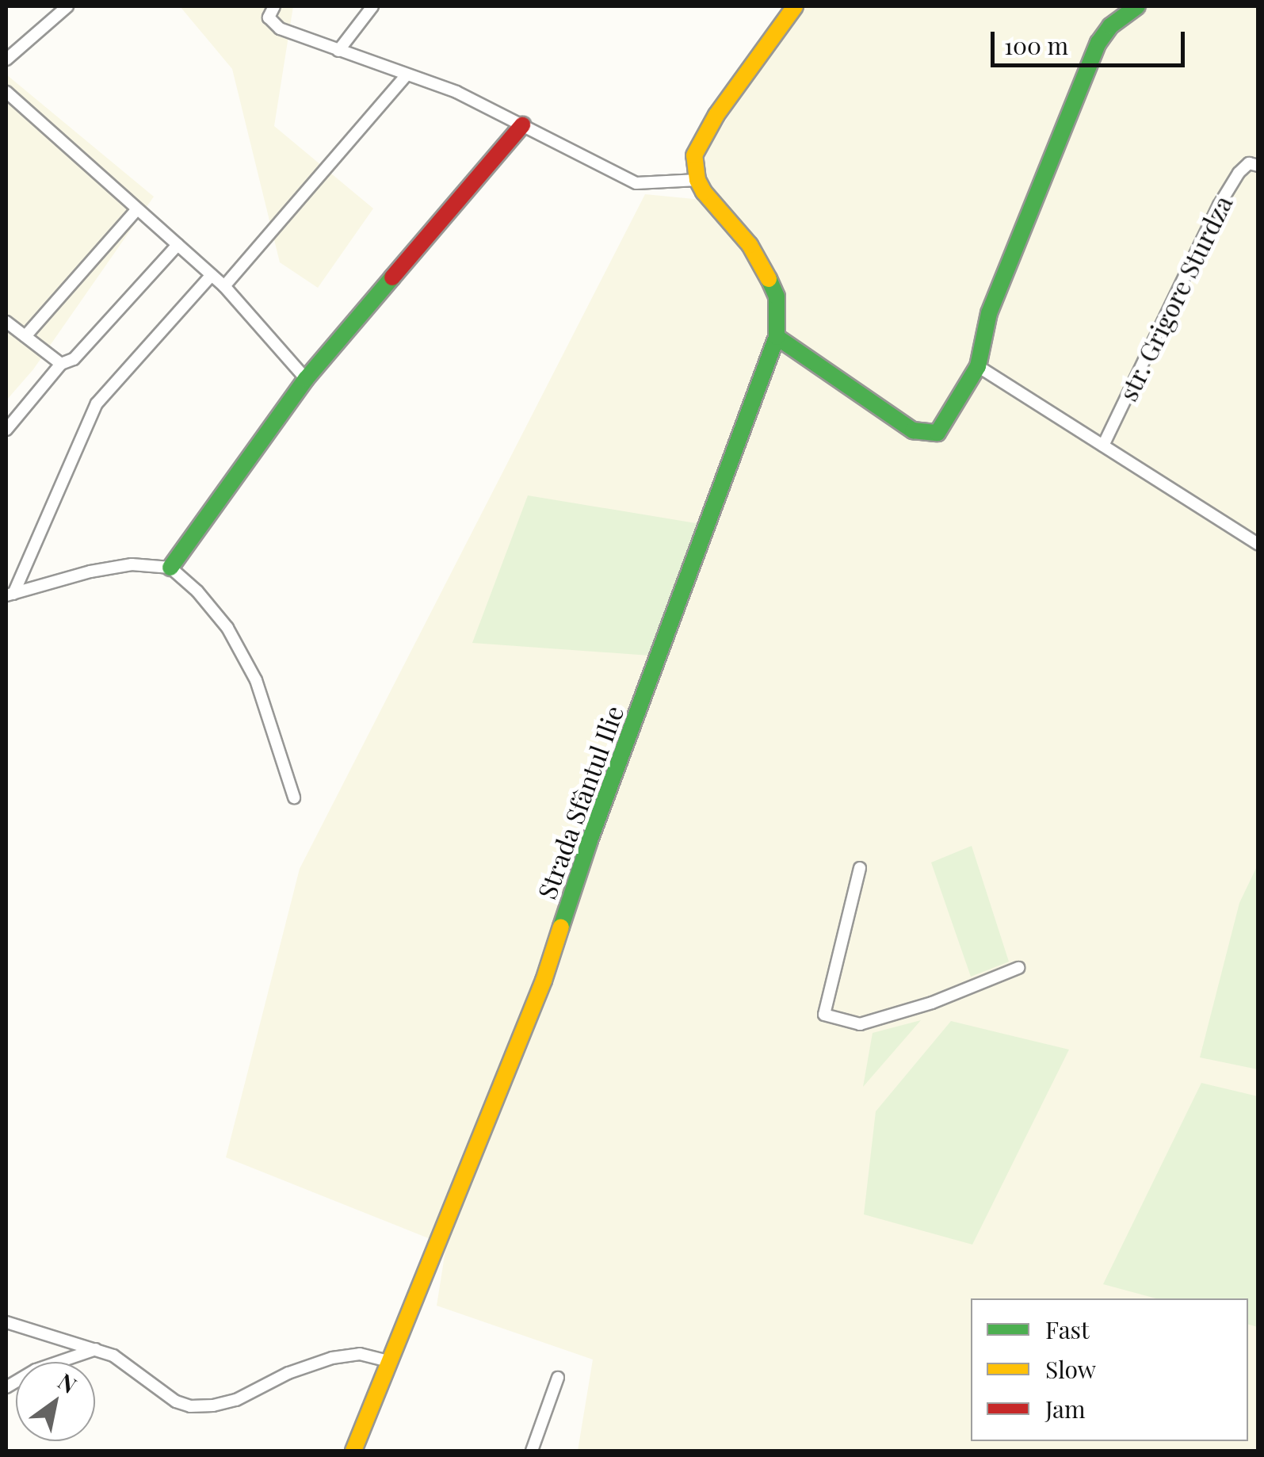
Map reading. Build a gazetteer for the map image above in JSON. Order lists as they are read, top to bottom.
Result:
{
  "streets": {
    "street": ["str. Grigore Sturdza", "Strada Sfântul Ilie"]
  },
  "legend": ["Fast", "Slow", "Jam"],
  "scale_bar": "100 m",
  "north": "top right"
}
